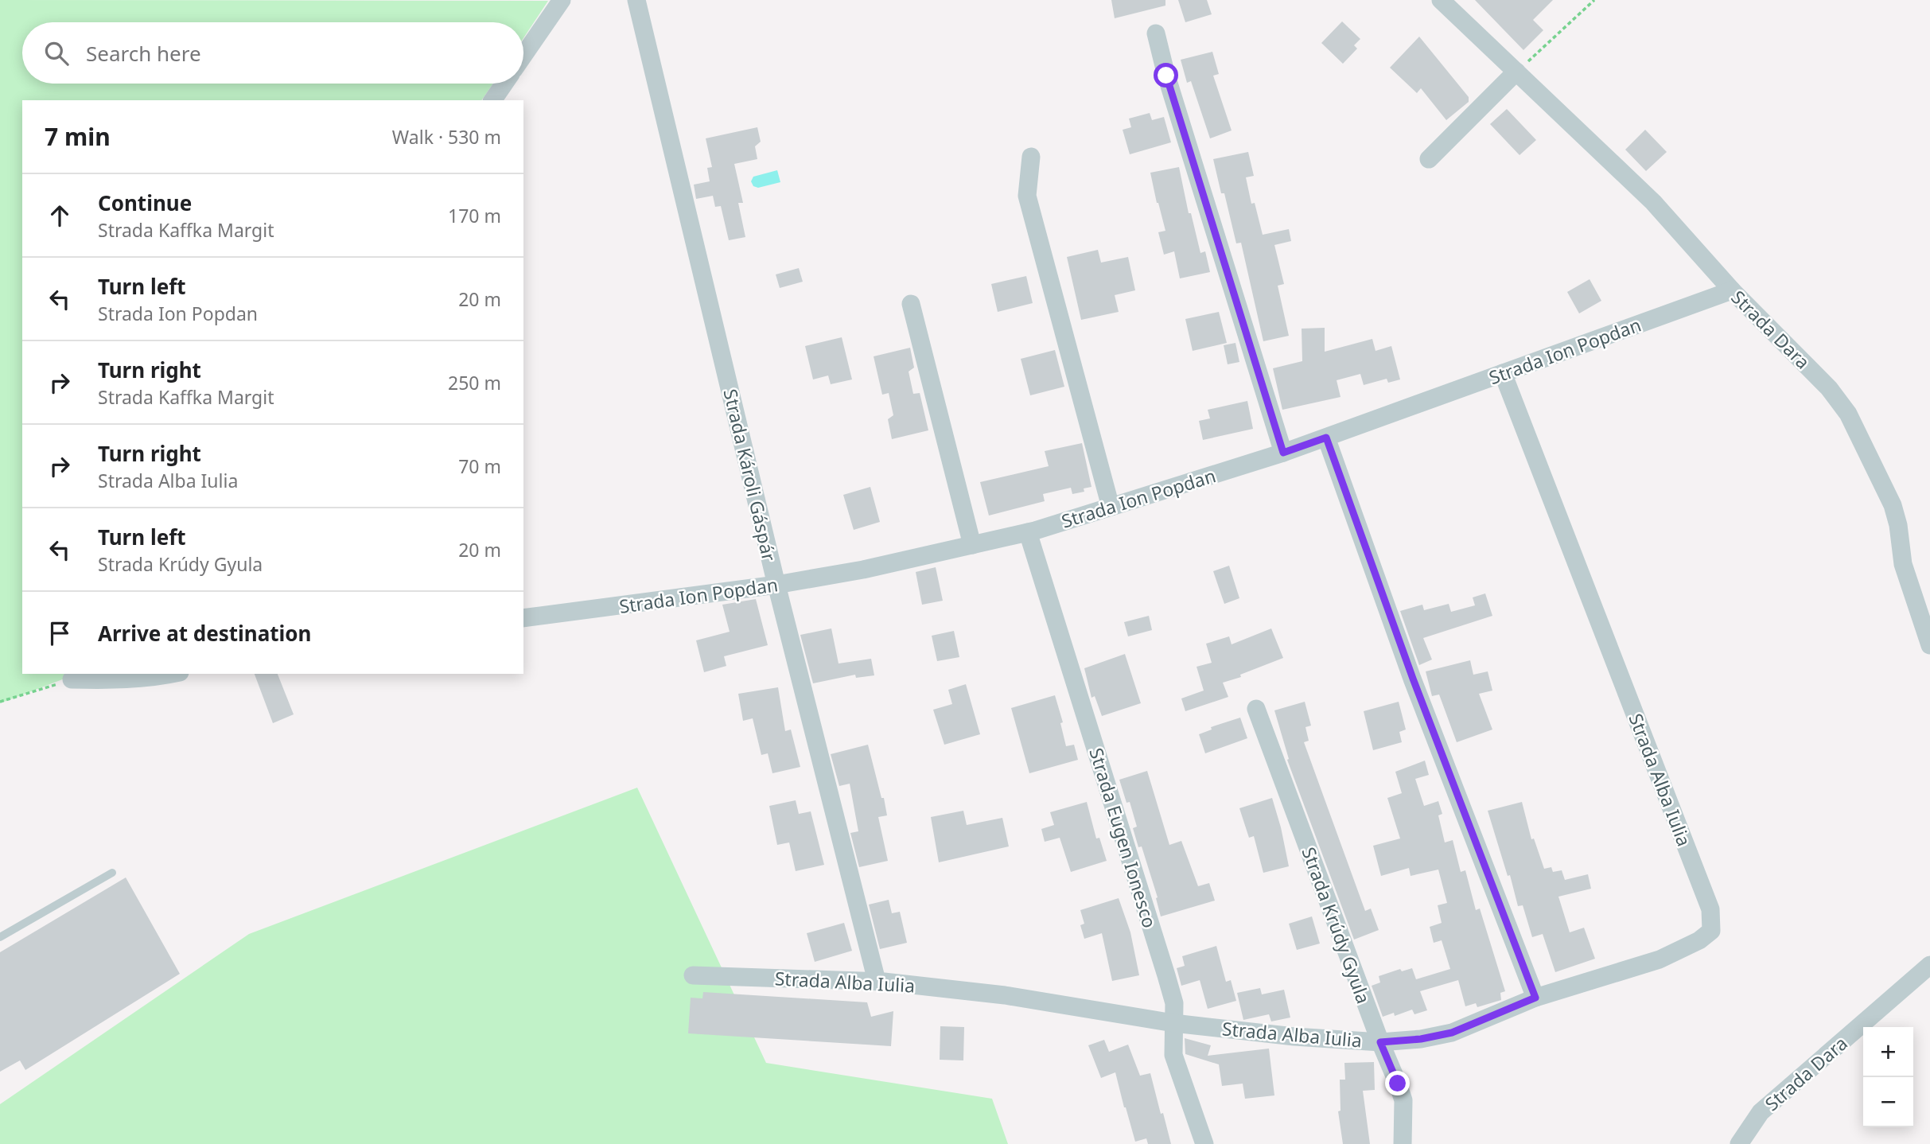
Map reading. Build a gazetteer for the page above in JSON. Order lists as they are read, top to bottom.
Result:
{
  "streets": {
    "street": [
      "Strada Dara",
      "Strada Ion Popdan",
      "Strada Károli Gáspár",
      "Strada Alba Iulia",
      "Strada Eugen Ionesco",
      "Strada Krúdy Gyula"
    ]
  },
  "crossings": [
    ["Strada Dara", "Strada Ion Popdan"],
    ["Strada Ion Popdan", "Strada Károli Gáspár"],
    ["Strada Ion Popdan", "Strada Alba Iulia"],
    ["Strada Ion Popdan", "Strada Eugen Ionesco"],
    ["Strada Károli Gáspár", "Strada Alba Iulia"],
    ["Strada Alba Iulia", "Strada Eugen Ionesco"],
    ["Strada Alba Iulia", "Strada Krúdy Gyula"]
  ],
  "page": {
    "search": "Search here",
    "heading": ["7 min", "Walk · 530 m"],
    "list": [
      ["Continue", "Strada Kaffka Margit", "170 m"],
      ["Turn left", "Strada Ion Popdan", "20 m"],
      ["Turn right", "Strada Kaffka Margit", "250 m"],
      ["Turn right", "Strada Alba Iulia", "70 m"],
      ["Turn left", "Strada Krúdy Gyula", "20 m"],
      "Arrive at destination"
    ],
    "map_buttons": ["+", "−"]
  }
}
